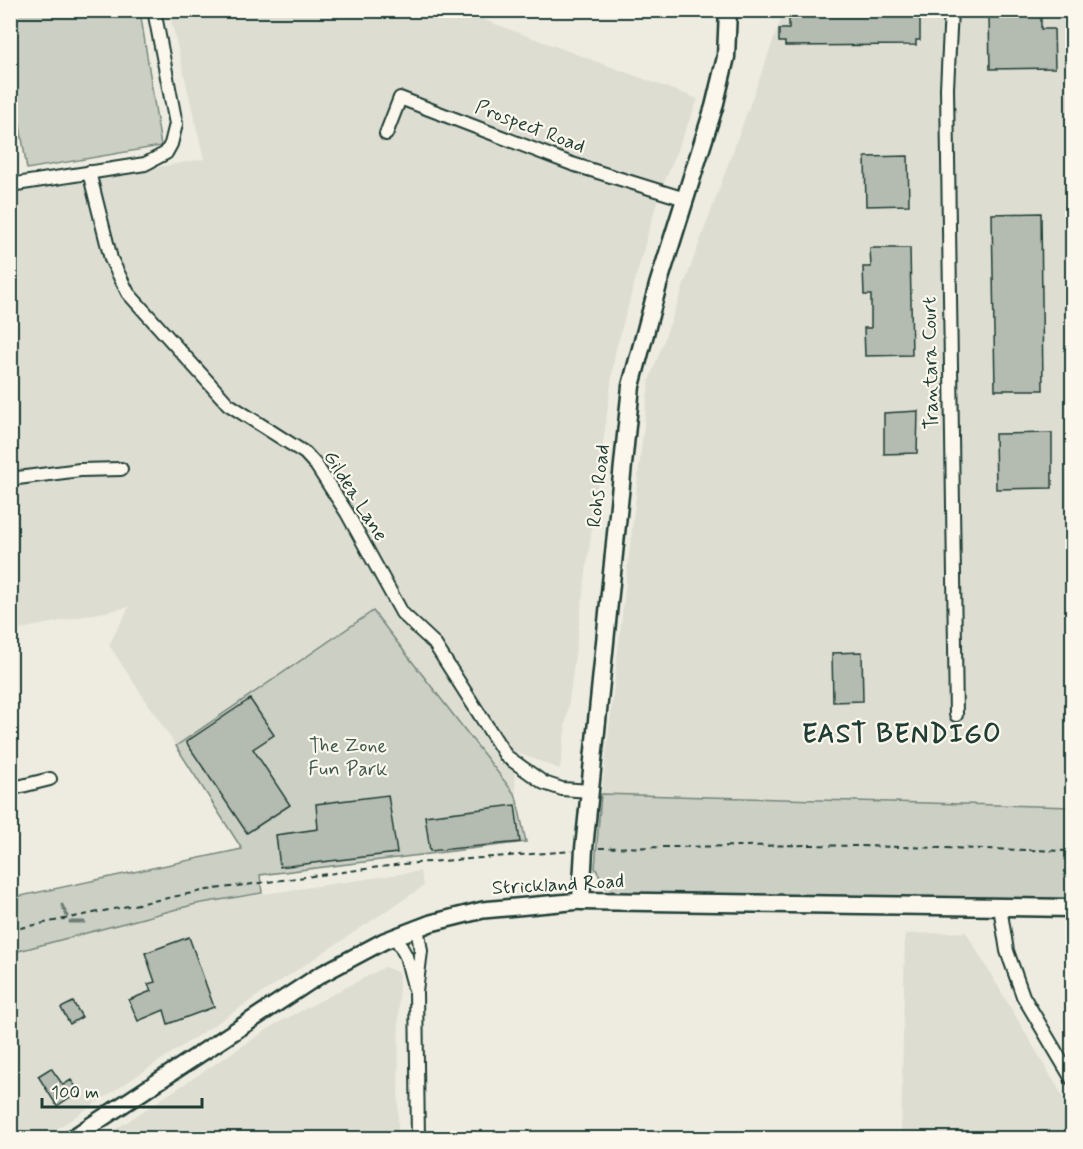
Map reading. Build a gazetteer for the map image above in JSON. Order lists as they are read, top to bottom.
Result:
{
  "streets": {
    "main road": ["Rohs Road", "Strickland Road"],
    "street": ["Prospect Road", "Trantara Court", "Gildea Lane"]
  },
  "crossings": [
    ["Prospect Road", "Rohs Road"],
    ["Rohs Road", "Gildea Lane"],
    ["Rohs Road", "Strickland Road"]
  ],
  "districts": ["EAST BENDIGO"],
  "parks": ["The Zone Fun Park"],
  "scale_bar": "100 m"
}
